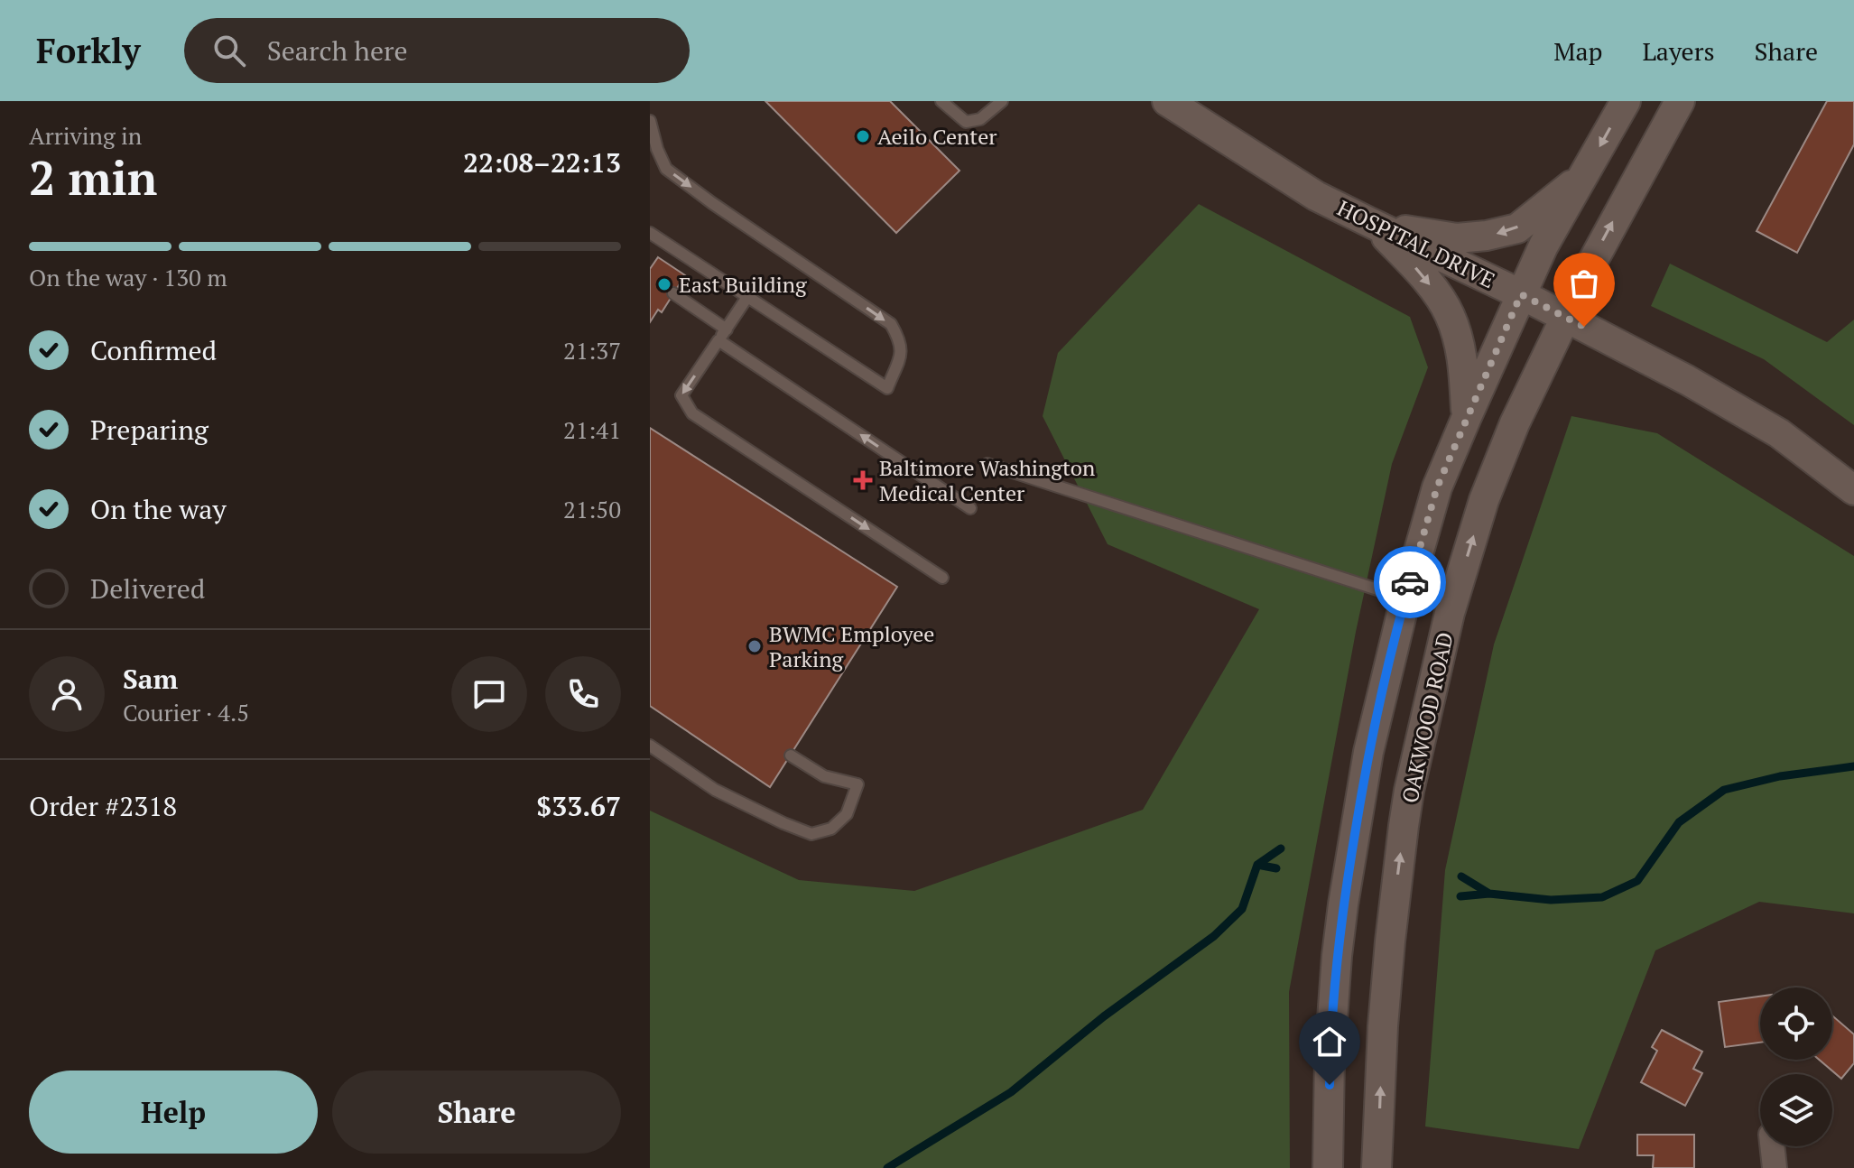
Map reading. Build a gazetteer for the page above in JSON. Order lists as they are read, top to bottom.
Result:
{
  "streets": {
    "street": ["HOSPITAL DRIVE", "OAKWOOD ROAD"]
  },
  "crossings": [
    ["HOSPITAL DRIVE", "OAKWOOD ROAD"]
  ],
  "places": {
    "other": ["Aeilo Center", "East Building", "BWMC Employee Parking"],
    "health": ["Baltimore Washington Medical Center"]
  },
  "page": {
    "header": "Forkly",
    "search": "Search here",
    "nav": ["Map", "Layers", "Share"],
    "heading": ["2 min", "Arriving in", "22:08–22:13"],
    "panel": [
      "Sam",
      "Courier · 4.5",
      "Order #2318",
      "$33.67"
    ],
    "bar": "On the way · 130 m",
    "list": [
      ["Confirmed", "21:37"],
      ["Preparing", "21:41"],
      ["On the way", "21:50"],
      "Delivered"
    ],
    "buttons": ["Help", "Share"]
  }
}
